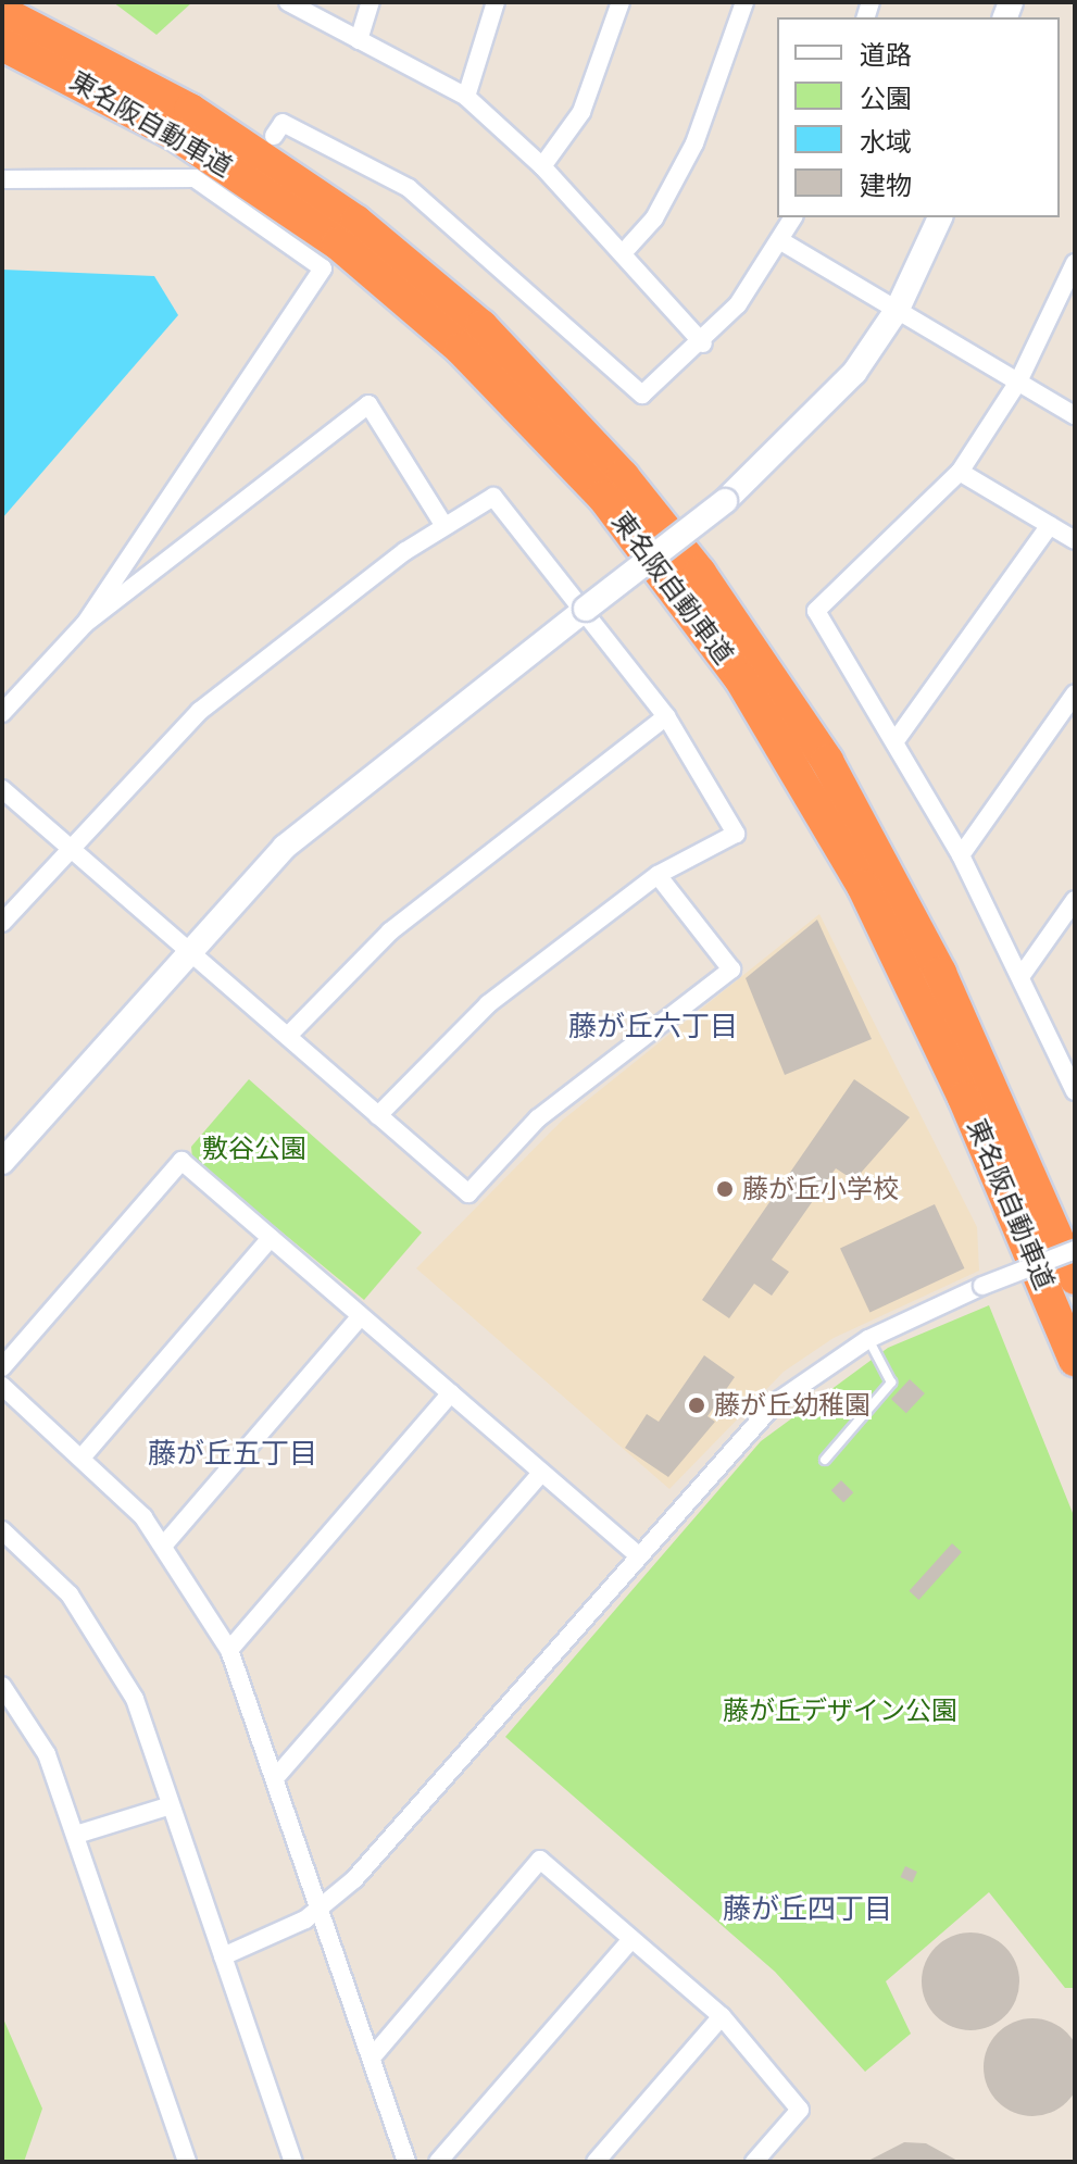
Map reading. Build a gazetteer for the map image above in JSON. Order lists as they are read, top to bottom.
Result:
{
  "streets": {
    "highway": ["東名阪自動車道"]
  },
  "districts": ["藤が丘六丁目", "藤が丘五丁目", "藤が丘四丁目"],
  "parks": ["敷谷公園", "藤が丘デザイン公園"],
  "places": ["藤が丘小学校", "藤が丘幼稚園"],
  "legend": [
    "道路",
    "公園",
    "水域",
    "建物"
  ]
}
